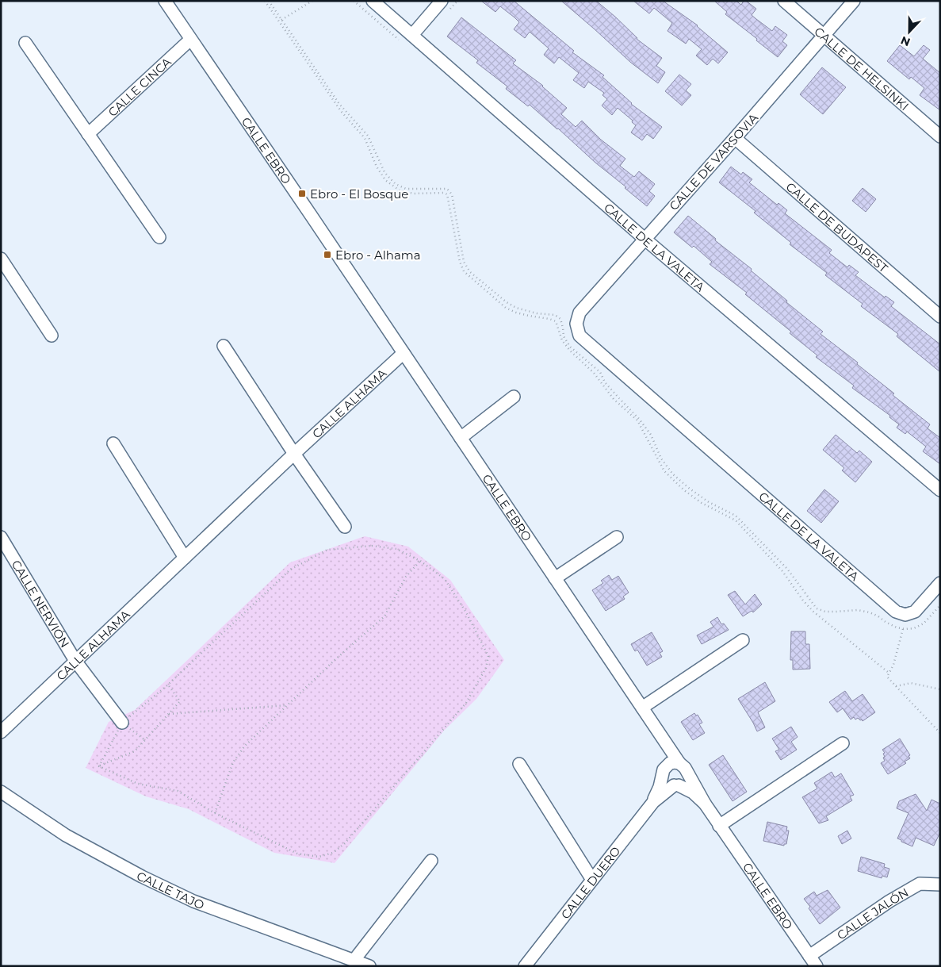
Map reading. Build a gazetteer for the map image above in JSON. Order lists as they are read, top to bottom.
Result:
{
  "streets": {
    "street": [
      "CALLE DE HELSINKI",
      "CALLE CINCA",
      "CALLE EBRO",
      "CALLE DE VARSOVIA",
      "CALLE DE BUDAPEST",
      "CALLE DE LA VALETA",
      "CALLE ALHAMA",
      "CALLE NERVIÓN",
      "CALLE DUERO",
      "CALLE TAJO",
      "CALLE JALÓN"
    ]
  },
  "crossings": [
    ["CALLE DE HELSINKI", "CALLE DE VARSOVIA"],
    ["CALLE CINCA", "CALLE EBRO"],
    ["CALLE EBRO", "CALLE ALHAMA"],
    ["CALLE EBRO", "CALLE DUERO"],
    ["CALLE EBRO", "CALLE JALÓN"],
    ["CALLE DE VARSOVIA", "CALLE DE BUDAPEST"],
    ["CALLE DE VARSOVIA", "CALLE DE LA VALETA"],
    ["CALLE ALHAMA", "CALLE NERVIÓN"]
  ],
  "places": {
    "transit": ["Ebro - El Bosque", "Ebro - Alhama"]
  },
  "north": "bottom"
}
